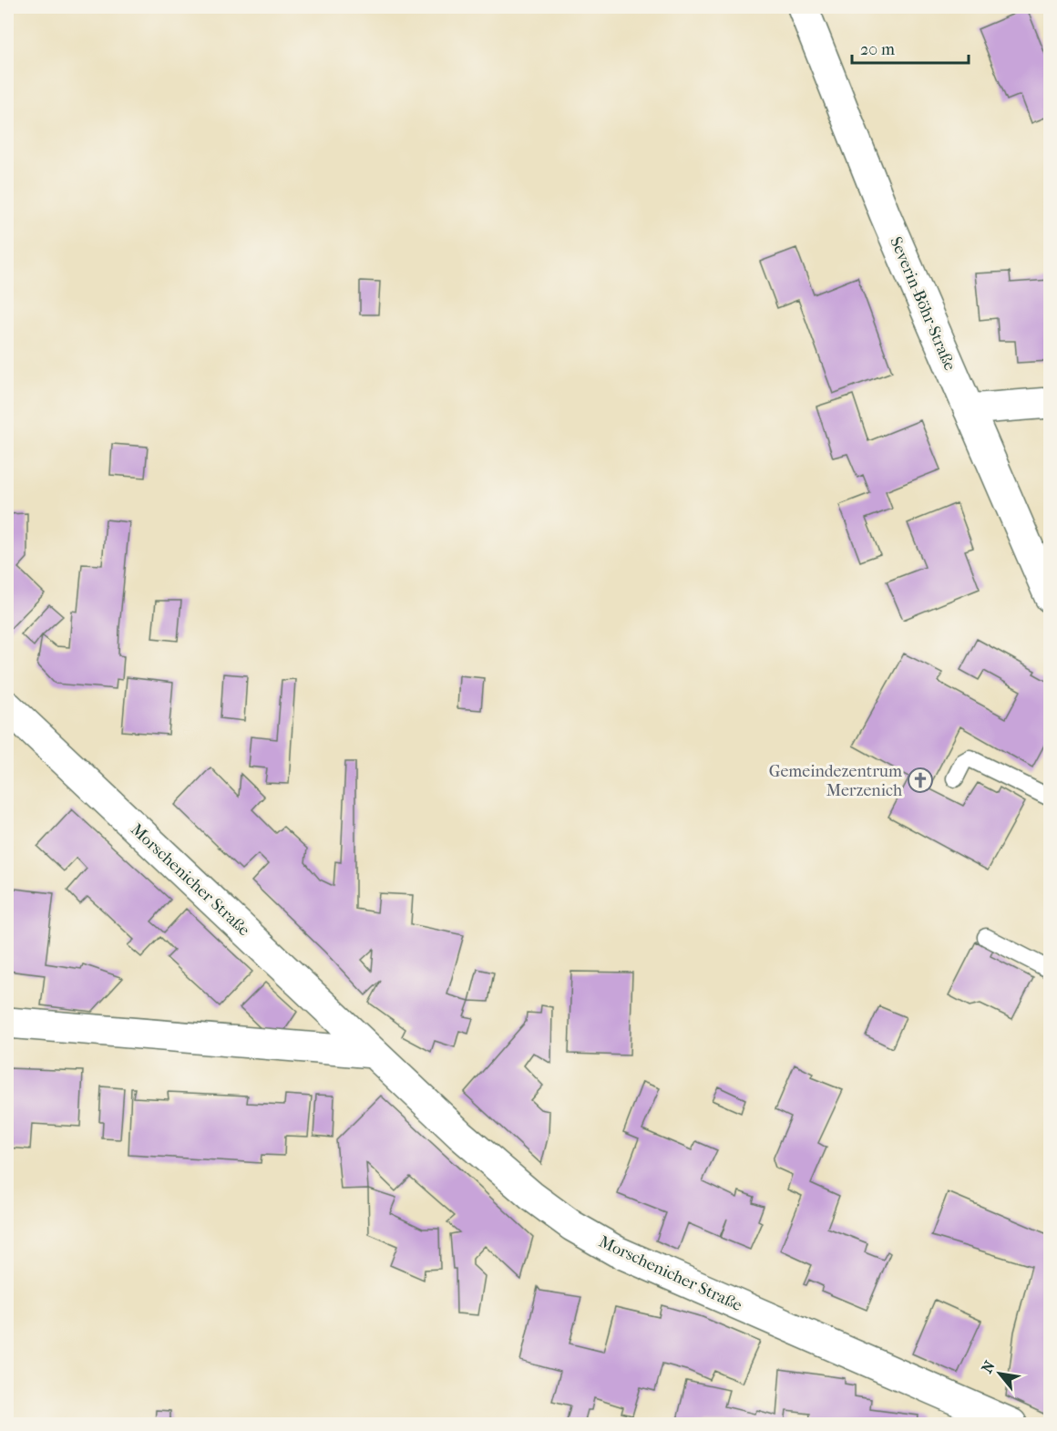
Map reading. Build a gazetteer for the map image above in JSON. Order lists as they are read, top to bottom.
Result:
{
  "streets": {
    "street": ["Severin-Böhr-Straße", "Morschenicher Straße"]
  },
  "places": {
    "church": ["Gemeindezentrum Merzenich"]
  },
  "scale_bar": "20 m",
  "north": "top left"
}
